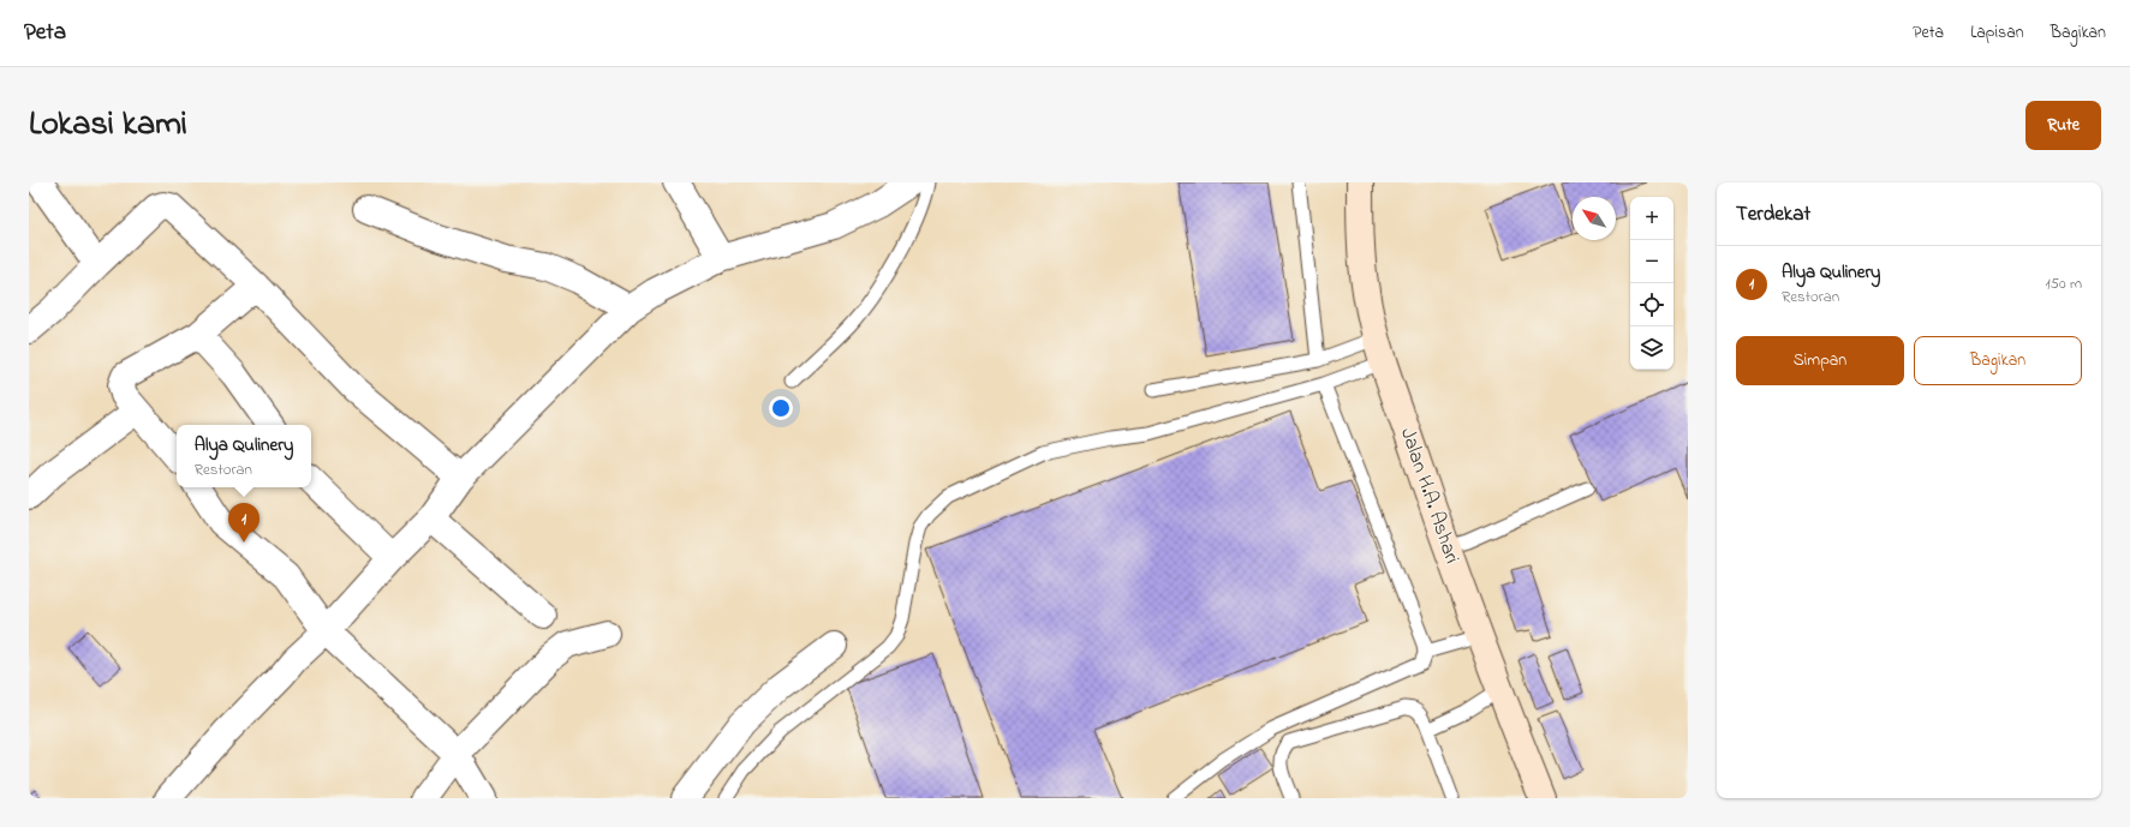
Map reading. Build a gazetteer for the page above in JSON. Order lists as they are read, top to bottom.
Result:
{
  "streets": {
    "street": ["Jalan H.A. Ashari"]
  },
  "north": "top left",
  "page": {
    "header": "Peta",
    "nav": ["Peta", "Lapisan", "Bagikan"],
    "title": "Lokasi kami",
    "buttons": [
      "Rute",
      ["Simpan", "Bagikan"]
    ],
    "heading": "Terdekat",
    "map_buttons": ["+", "−"],
    "list": [
      {
        "mark": "1",
        "name": "Alya Qulinery",
        "note": "Restoran",
        "value": "150 m"
      }
    ],
    "popup": ["Alya Qulinery", "Restoran"],
    "pins": "1"
  }
}
